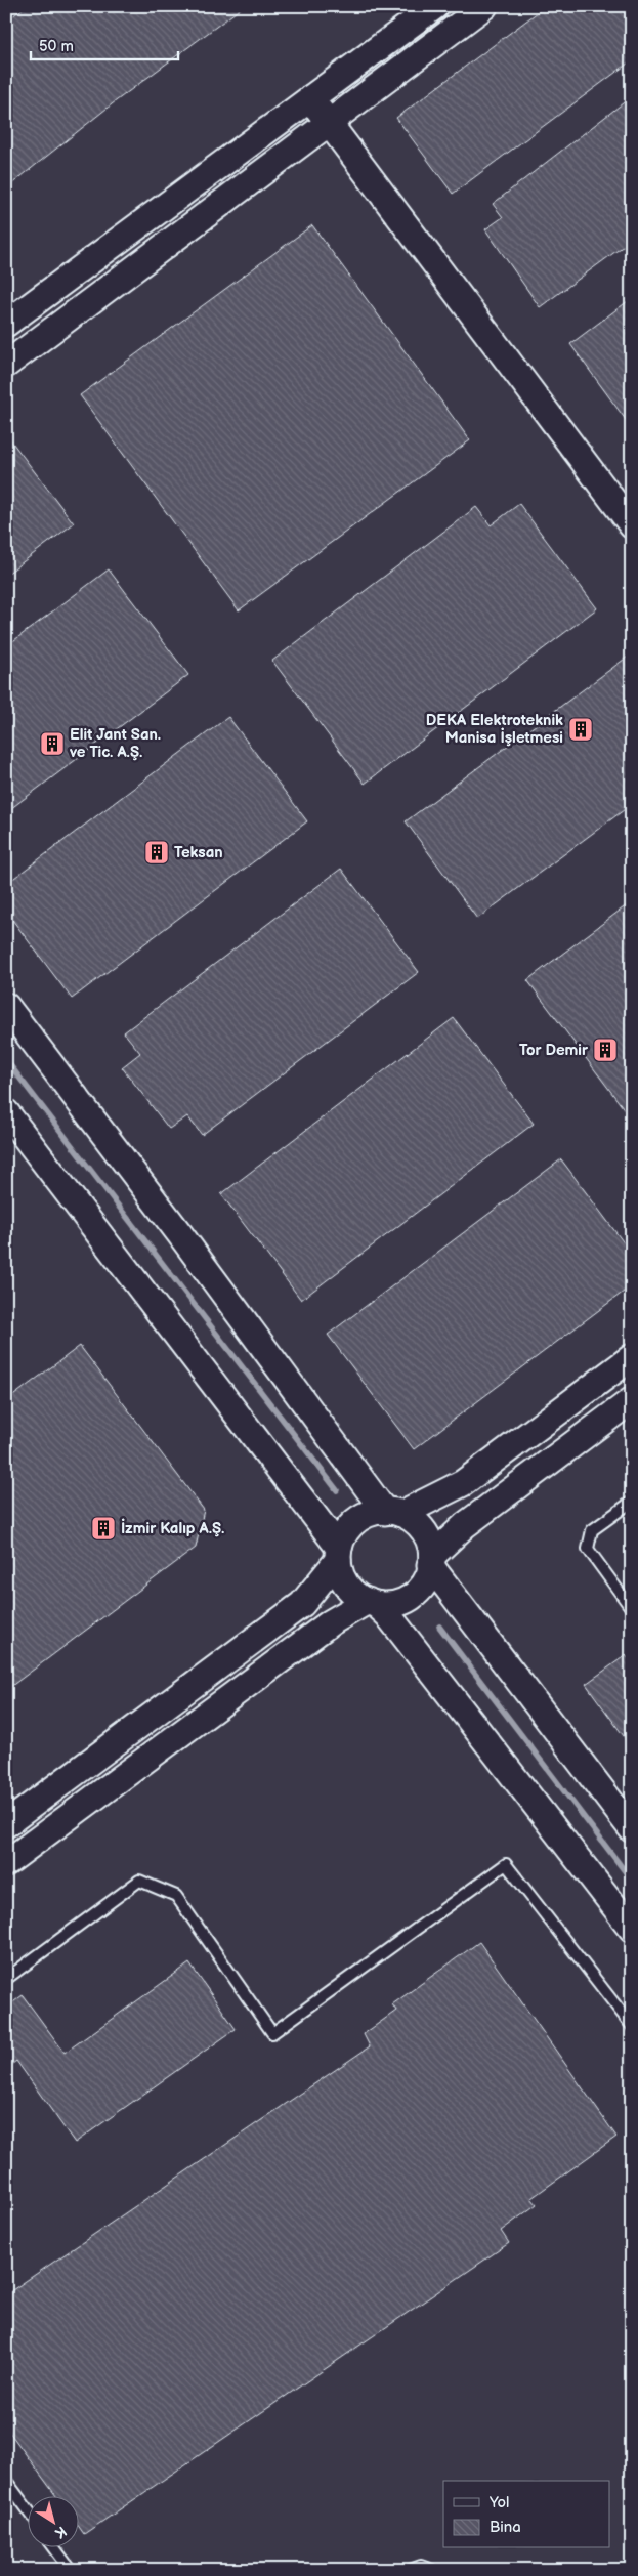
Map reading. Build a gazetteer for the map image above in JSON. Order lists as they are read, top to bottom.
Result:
{
  "places": {
    "building": [
      "DEKA Elektroteknik Manisa İşletmesi",
      "Elit Jant San. ve Tic. A.Ş.",
      "Teksan",
      "Tor Demir",
      "İzmir Kalıp A.Ş."
    ]
  },
  "legend": ["Yol", "Bina"],
  "scale_bar": "50 m",
  "north": "bottom right"
}
